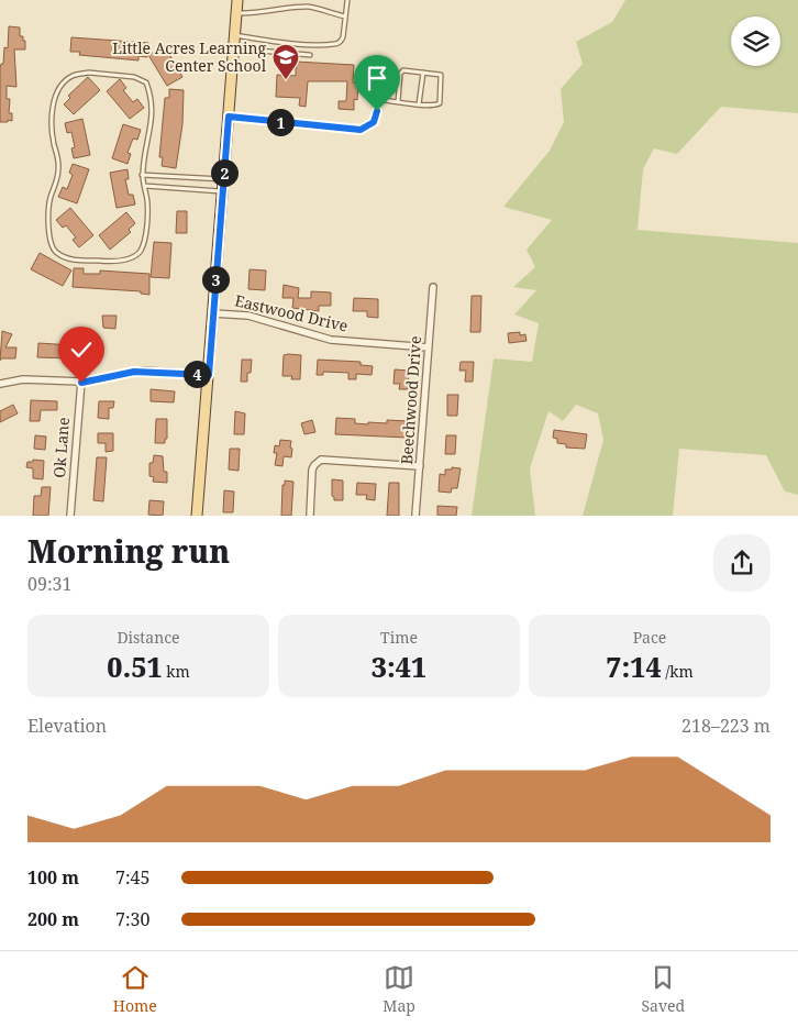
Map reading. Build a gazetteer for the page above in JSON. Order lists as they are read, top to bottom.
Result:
{
  "streets": {
    "street": ["Eastwood Drive", "Beechwood Drive", "Ok Lane"]
  },
  "crossings": [
    ["Eastwood Drive", "Beechwood Drive"]
  ],
  "places": {
    "school or university": ["Little Acres Learning Center School"]
  },
  "page": {
    "pins": [
      "1",
      "2",
      "3",
      "4"
    ],
    "heading": ["Morning run", "09:31"],
    "stats": [
      ["Distance", "0.51 km"],
      ["Time", "3:41"],
      ["Pace", "7:14 /km"]
    ],
    "chart": ["Elevation", "218–223 m"],
    "list": [
      {
        "name": "100 m",
        "note": "7:45"
      },
      {
        "name": "200 m",
        "note": "7:30"
      }
    ],
    "tabs": ["Home", "Map", "Saved"]
  }
}
